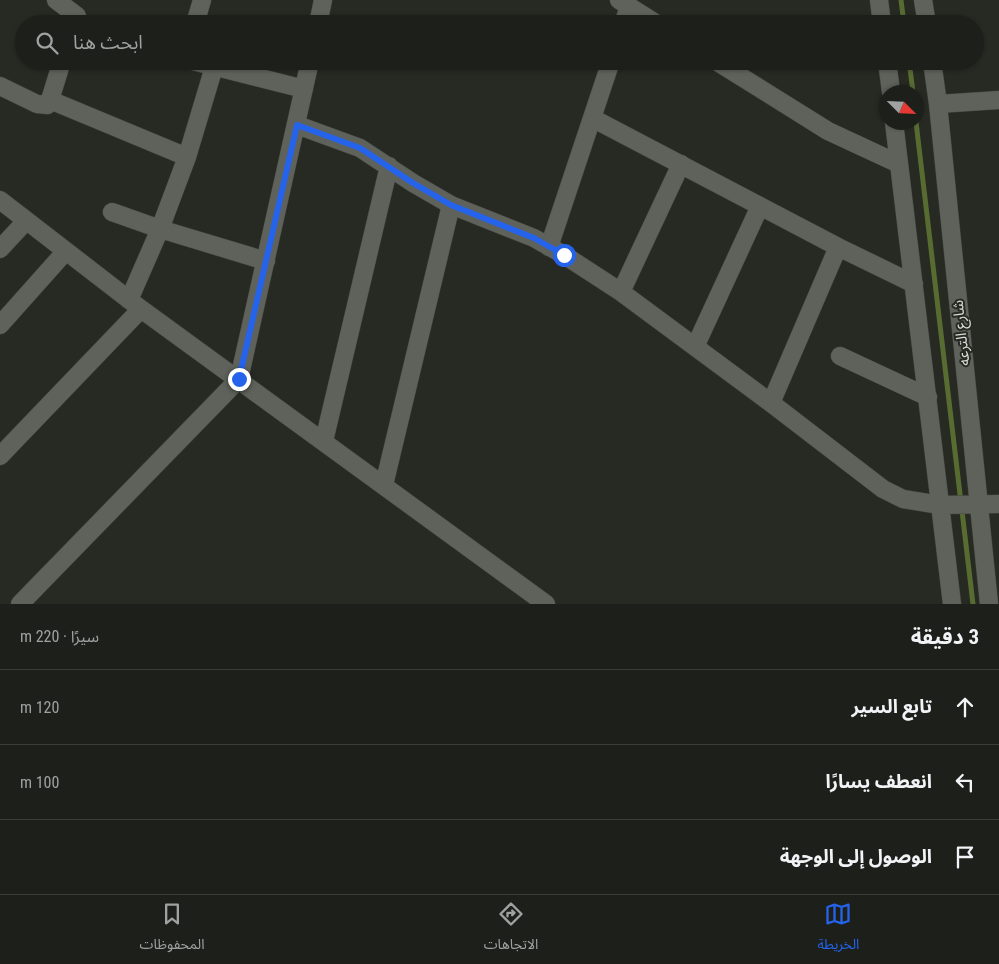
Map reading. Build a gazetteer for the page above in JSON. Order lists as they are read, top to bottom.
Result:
{
  "streets": {
    "street": ["شارع الترعه"]
  },
  "north": "bottom right",
  "page": {
    "search": "ابحث هنا",
    "heading": ["3 دقيقة", "سيرًا · 220 m"],
    "list": [
      ["تابع السير", "120 m"],
      ["انعطف يسارًا", "100 m"],
      "الوصول إلى الوجهة"
    ],
    "nav": ["الخريطة", "الاتجاهات", "المحفوظات"]
  }
}
